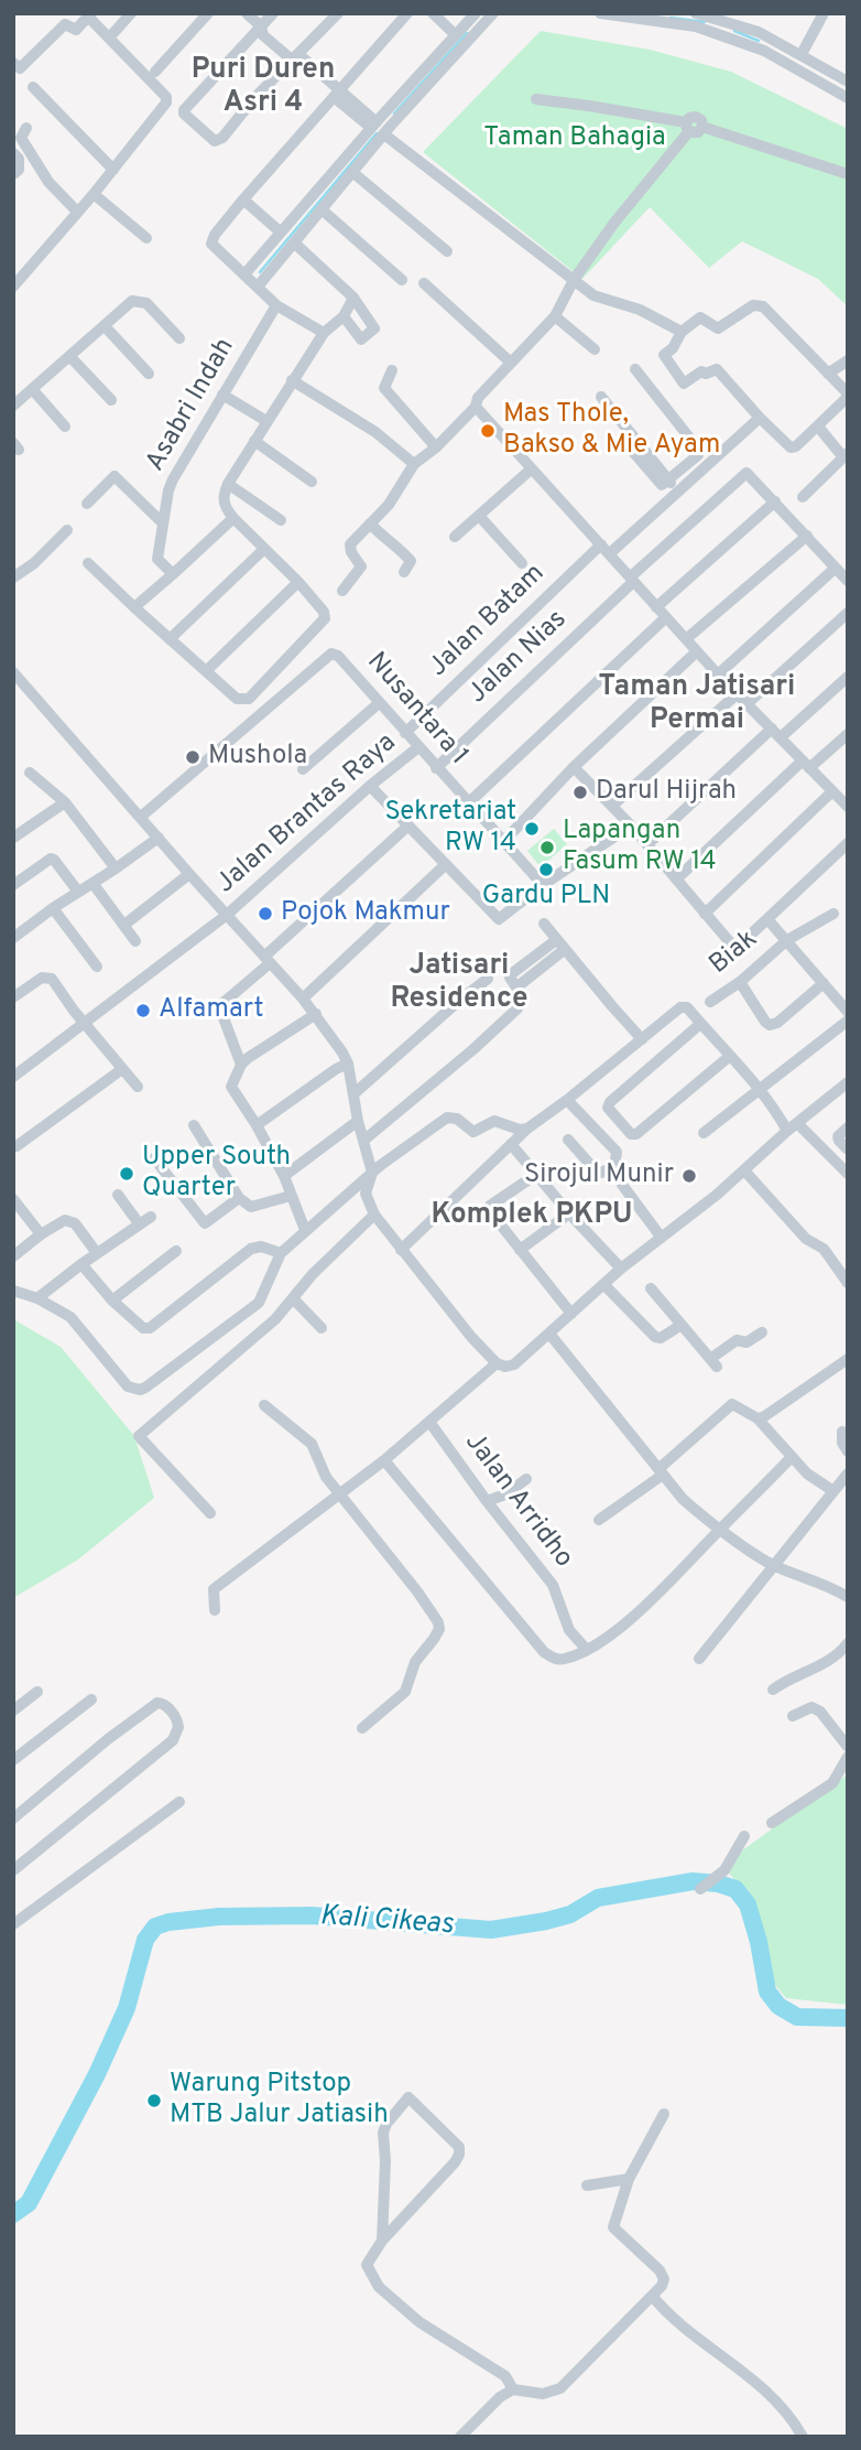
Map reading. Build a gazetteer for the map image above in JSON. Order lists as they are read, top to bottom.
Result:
{
  "streets": {
    "street": [
      "Asabri Indah",
      "Jalan Batam",
      "Jalan Nias",
      "Nusantara 1",
      "Jalan Brantas Raya",
      "Biak",
      "Jalan Arridho"
    ]
  },
  "crossings": [
    ["Jalan Batam", "Nusantara 1"],
    ["Jalan Nias", "Nusantara 1"],
    ["Nusantara 1", "Jalan Brantas Raya"]
  ],
  "districts": [
    "Puri Duren Asri 4",
    "Taman Jatisari Permai",
    "Jatisari Residence",
    "Komplek PKPU"
  ],
  "water": ["Kali Cikeas"],
  "parks": ["Taman Bahagia"],
  "places": [
    "Mas Thole, Bakso & Mie Ayam",
    "Mushola",
    "Darul Hijrah",
    "Sekretariat RW 14",
    "Lapangan Fasum RW 14",
    "Gardu PLN",
    "Pojok Makmur",
    "Alfamart",
    "Upper South Quarter",
    "Sirojul Munir",
    "Warung Pitstop MTB Jalur Jatiasih"
  ]
}
